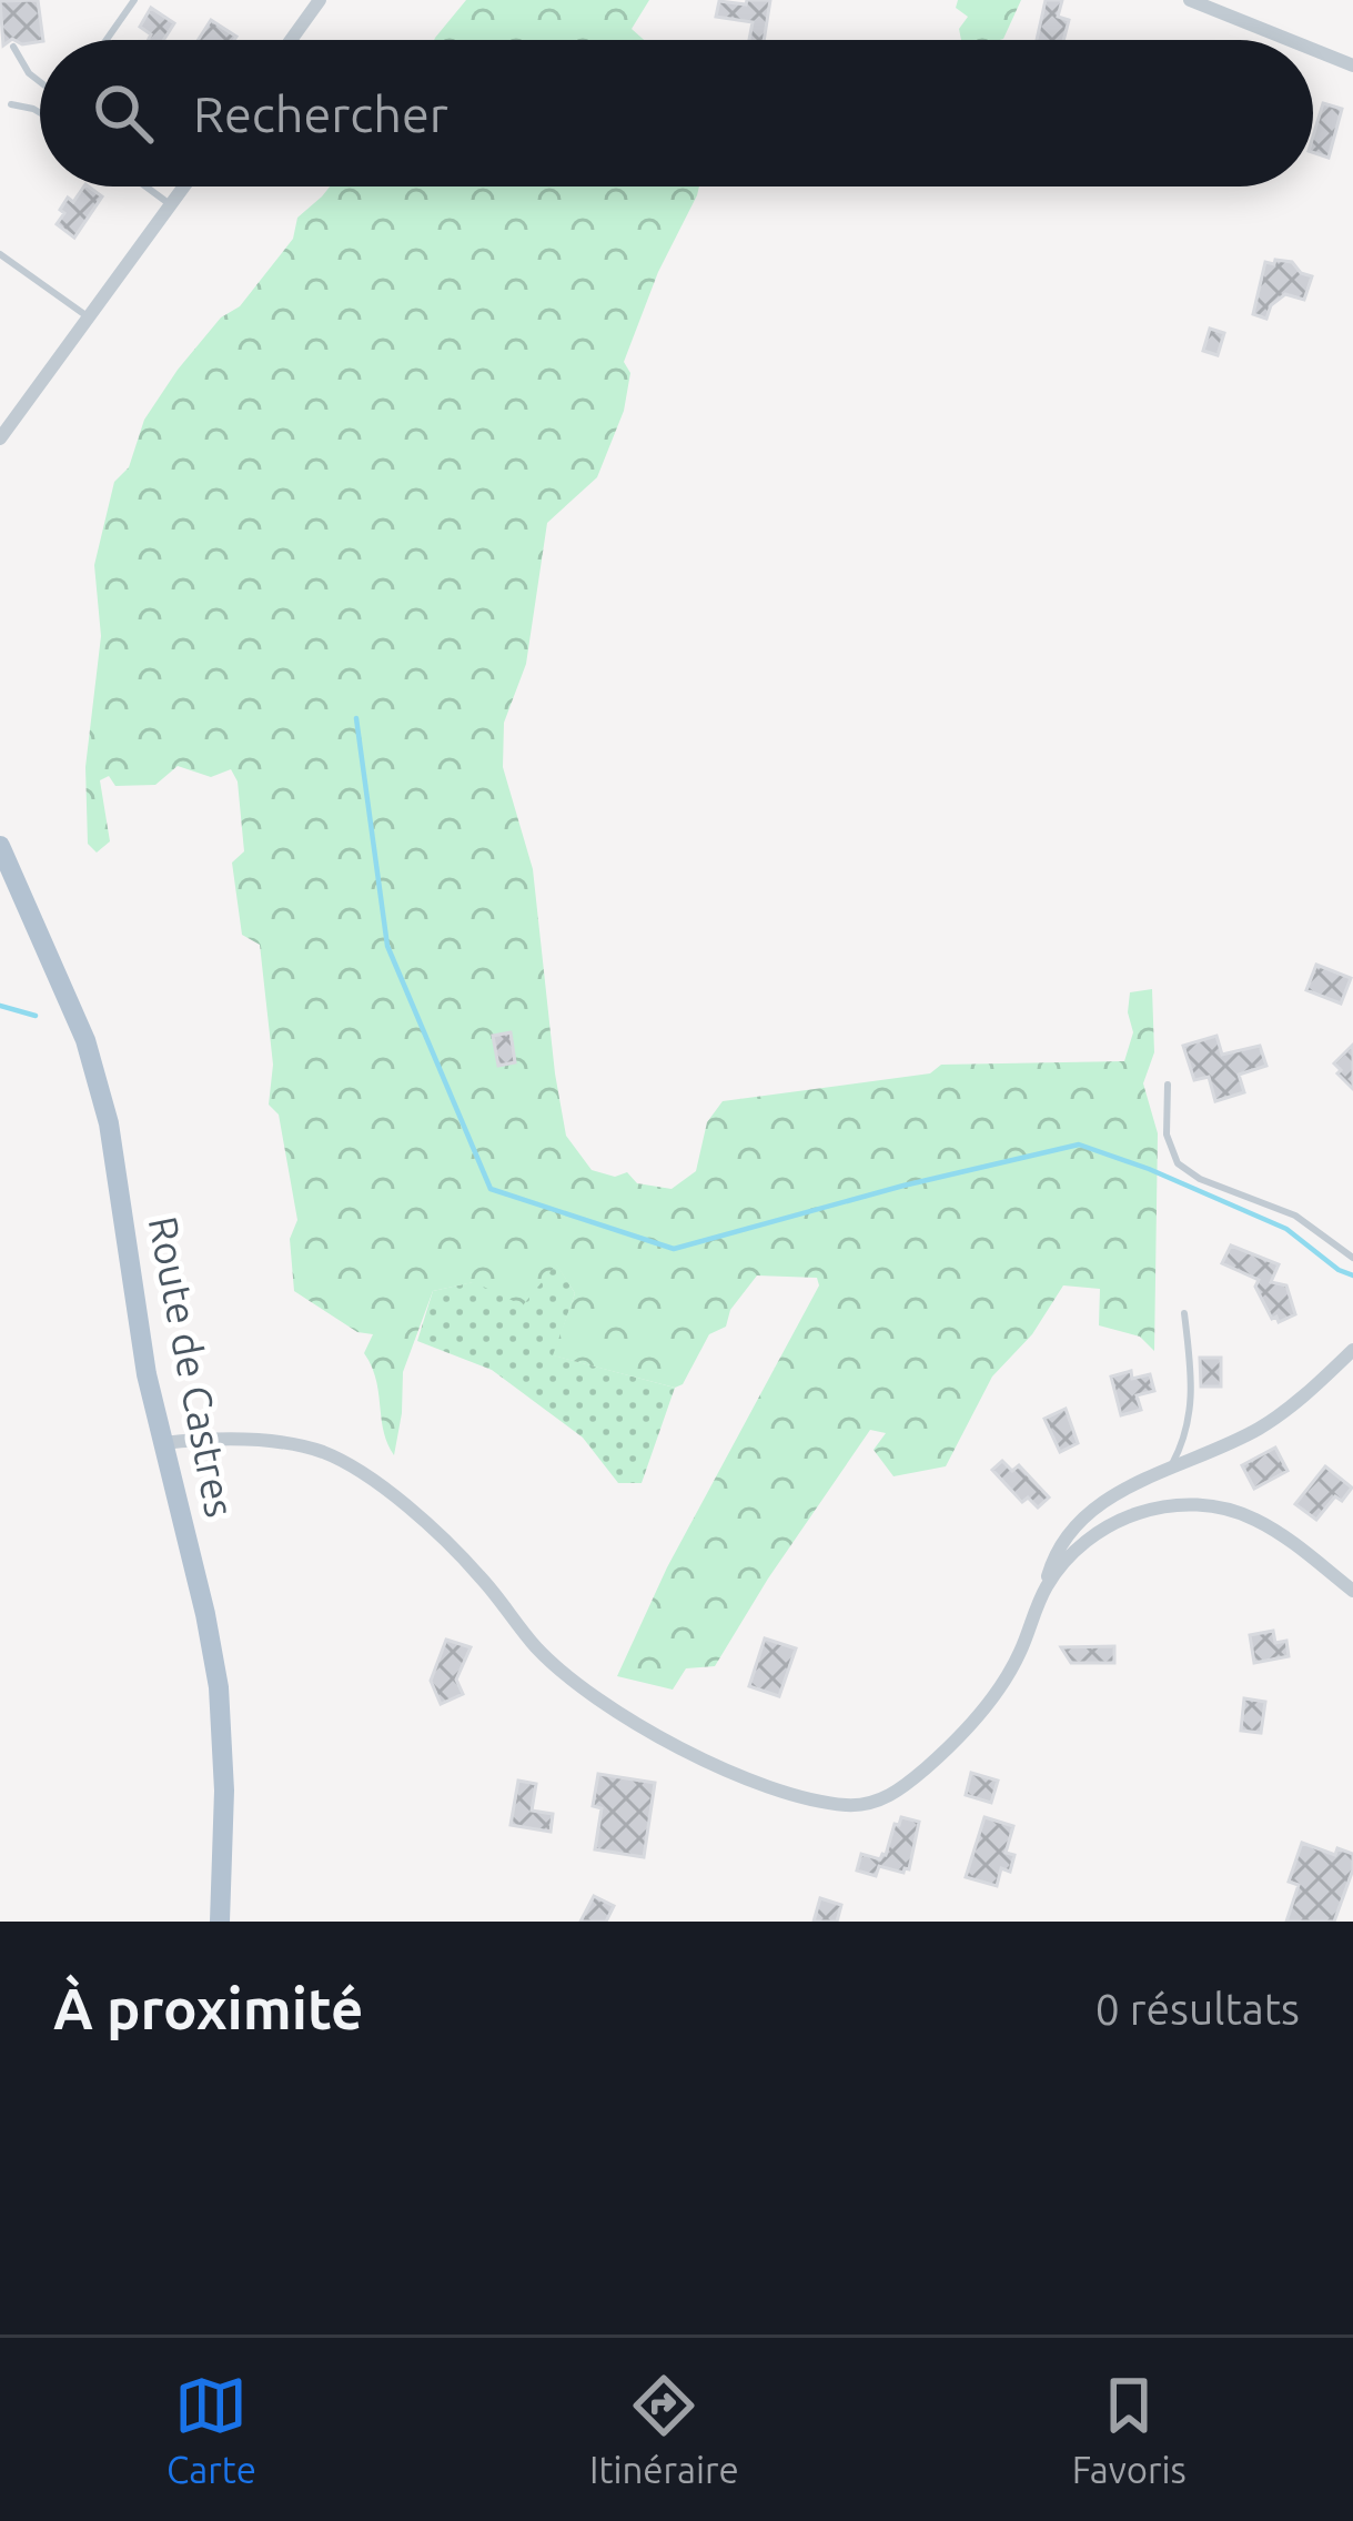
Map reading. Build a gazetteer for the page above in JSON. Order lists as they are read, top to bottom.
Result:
{
  "streets": {
    "main road": ["Route de Castres"]
  },
  "page": {
    "search": "Rechercher",
    "heading": ["À proximité", "0 résultats"],
    "nav": ["Carte", "Itinéraire", "Favoris"]
  }
}
